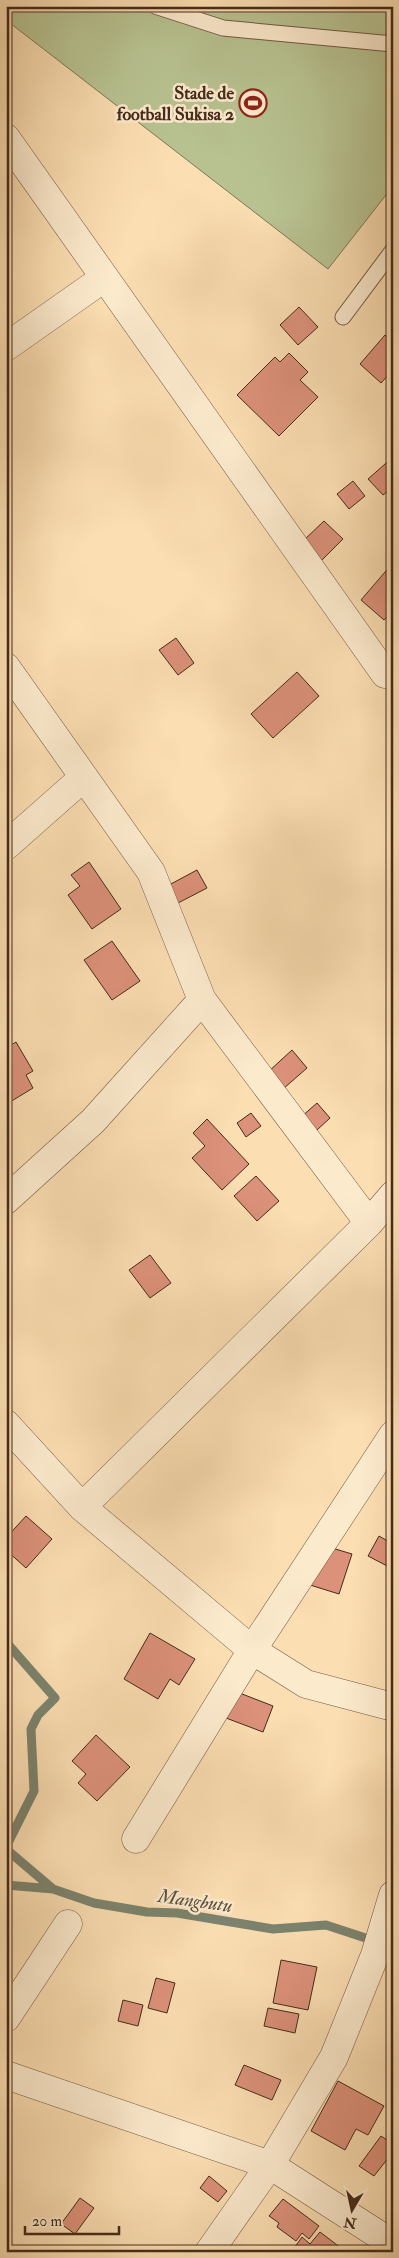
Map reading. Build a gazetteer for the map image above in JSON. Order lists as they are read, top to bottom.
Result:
{
  "water": ["Mangbutu"],
  "places": {
    "sports": ["Stade de football Sukisa 2"]
  },
  "scale_bar": "20 m",
  "north": "bottom"
}
